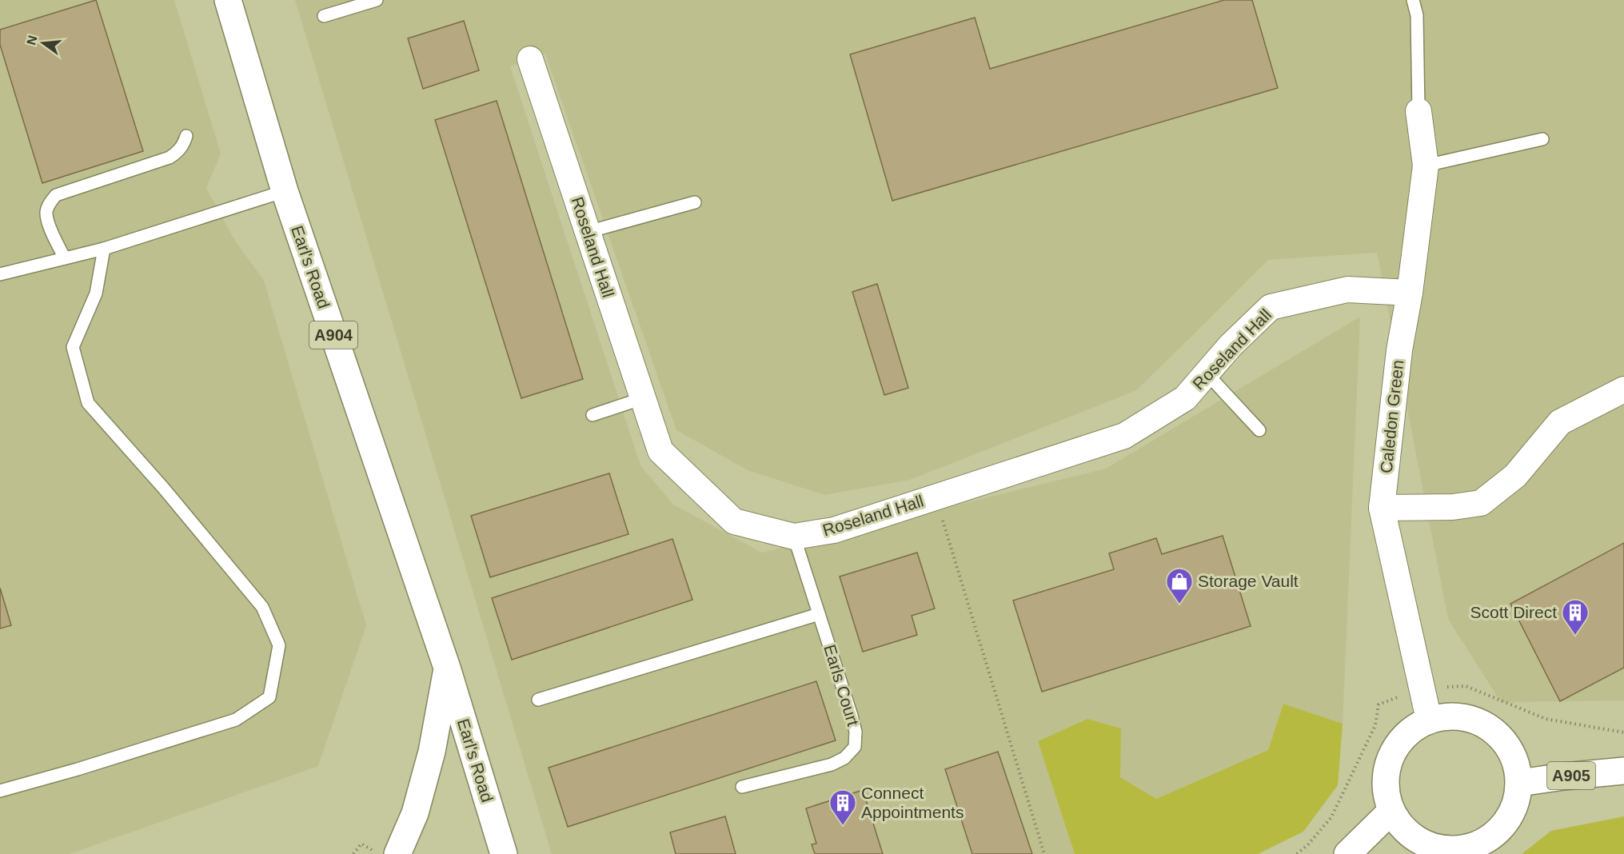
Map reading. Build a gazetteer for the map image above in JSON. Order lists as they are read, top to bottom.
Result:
{
  "streets": {
    "main road": ["Earl's Road", "A904", "A905"],
    "street": ["Roseland Hall", "Caledon Green"],
    "lane": ["Earls Court"]
  },
  "crossings": [
    ["Roseland Hall", "Caledon Green"],
    ["Roseland Hall", "Earls Court"],
    ["Caledon Green", "A905"]
  ],
  "places": {
    "shop": ["Storage Vault"],
    "building": ["Scott Direct", "Connect Appointments"]
  },
  "north": "left"
}
